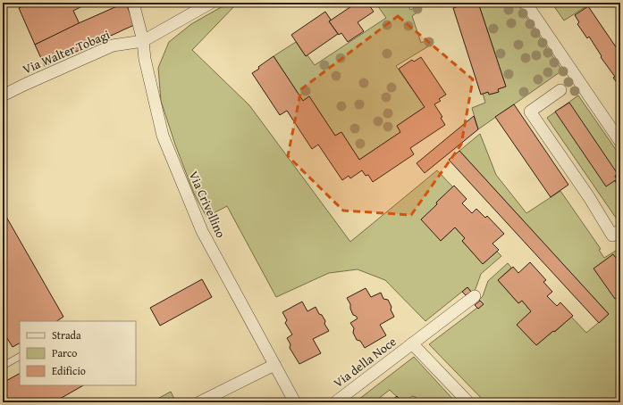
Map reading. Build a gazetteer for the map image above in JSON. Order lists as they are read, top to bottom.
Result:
{
  "streets": {
    "street": ["Via Walter Tobagi", "Via Crivellino", "Via della Noce"]
  },
  "crossings": [
    ["Via Walter Tobagi", "Via Crivellino"]
  ],
  "legend": ["Strada", "Parco", "Edificio"]
}
